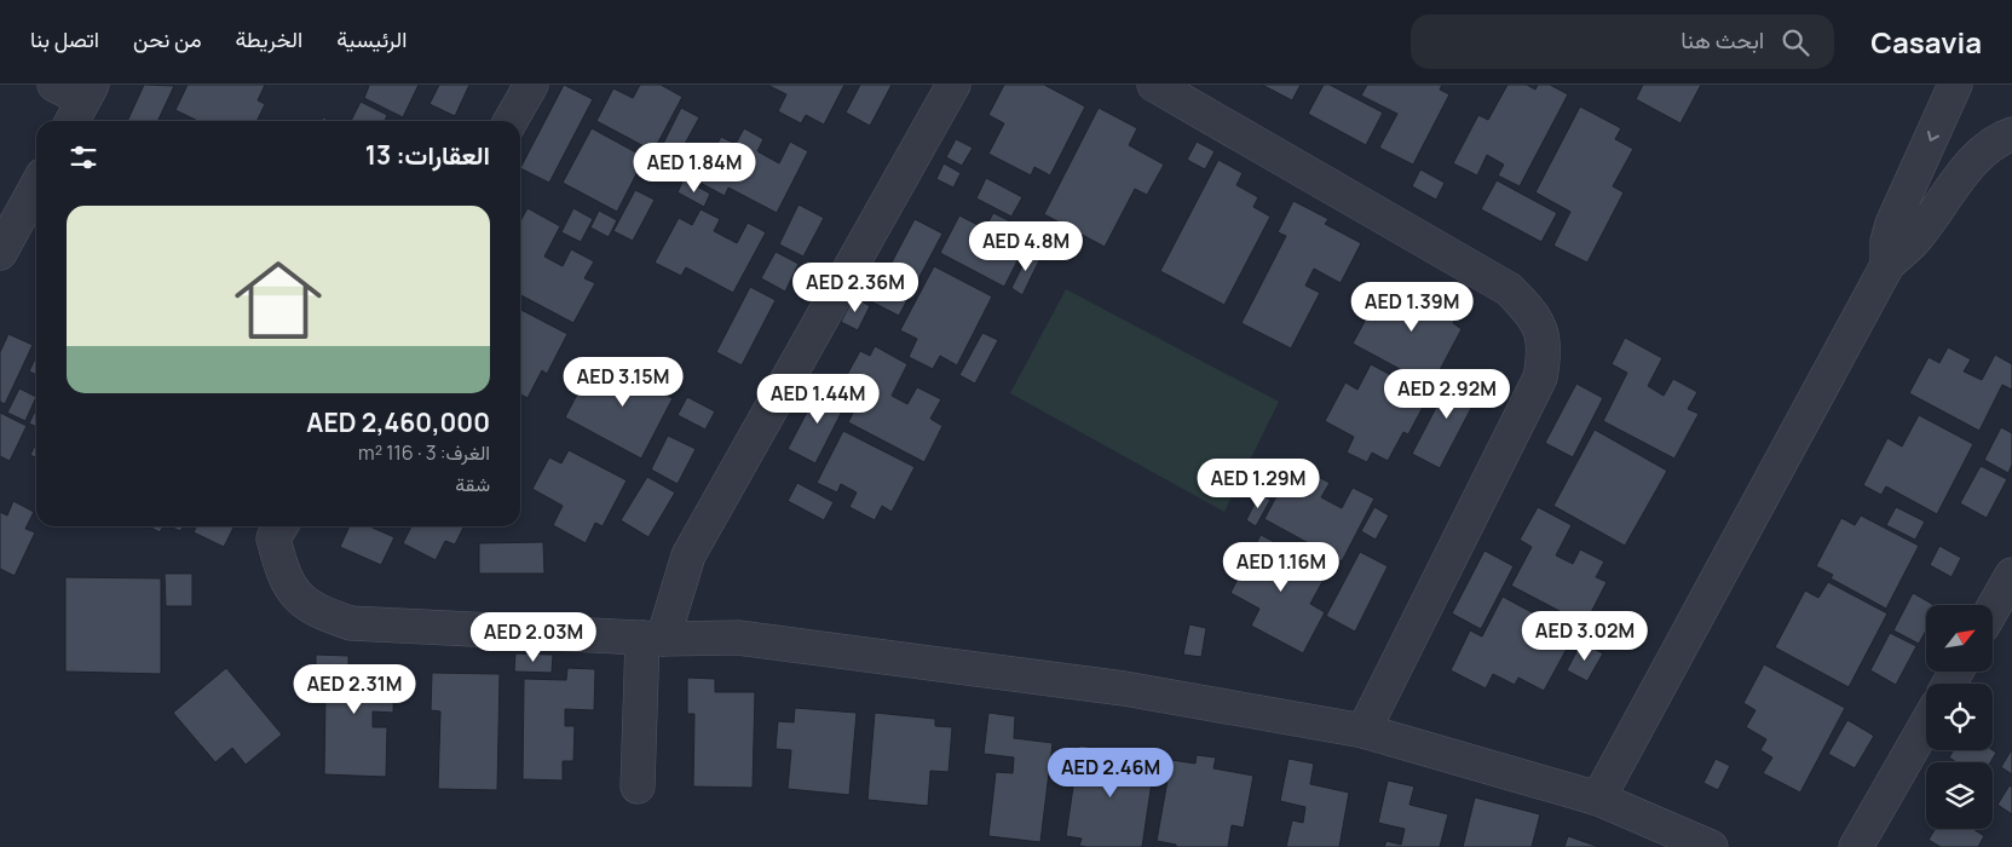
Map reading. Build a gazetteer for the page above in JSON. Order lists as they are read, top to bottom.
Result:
{
  "north": "top right",
  "page": {
    "header": "Casavia",
    "search": "ابحث هنا",
    "nav": [
      "الرئيسية",
      "الخريطة",
      "من نحن",
      "اتصل بنا"
    ],
    "heading": "العقارات: 13",
    "price": [
      "AED 1.84M",
      "AED 4.8M",
      "AED 2.36M",
      "AED 1.39M",
      "AED 3.15M",
      "AED 2.92M",
      "AED 1.44M",
      "AED 1.29M",
      "AED 1.16M",
      "AED 3.02M",
      "AED 2.03M",
      "AED 2.31M",
      "AED 2.46M"
    ],
    "list": [
      {
        "name": "AED 2,460,000",
        "note": "الغرف: 3 · 116 m² · شقة"
      }
    ]
  }
}
